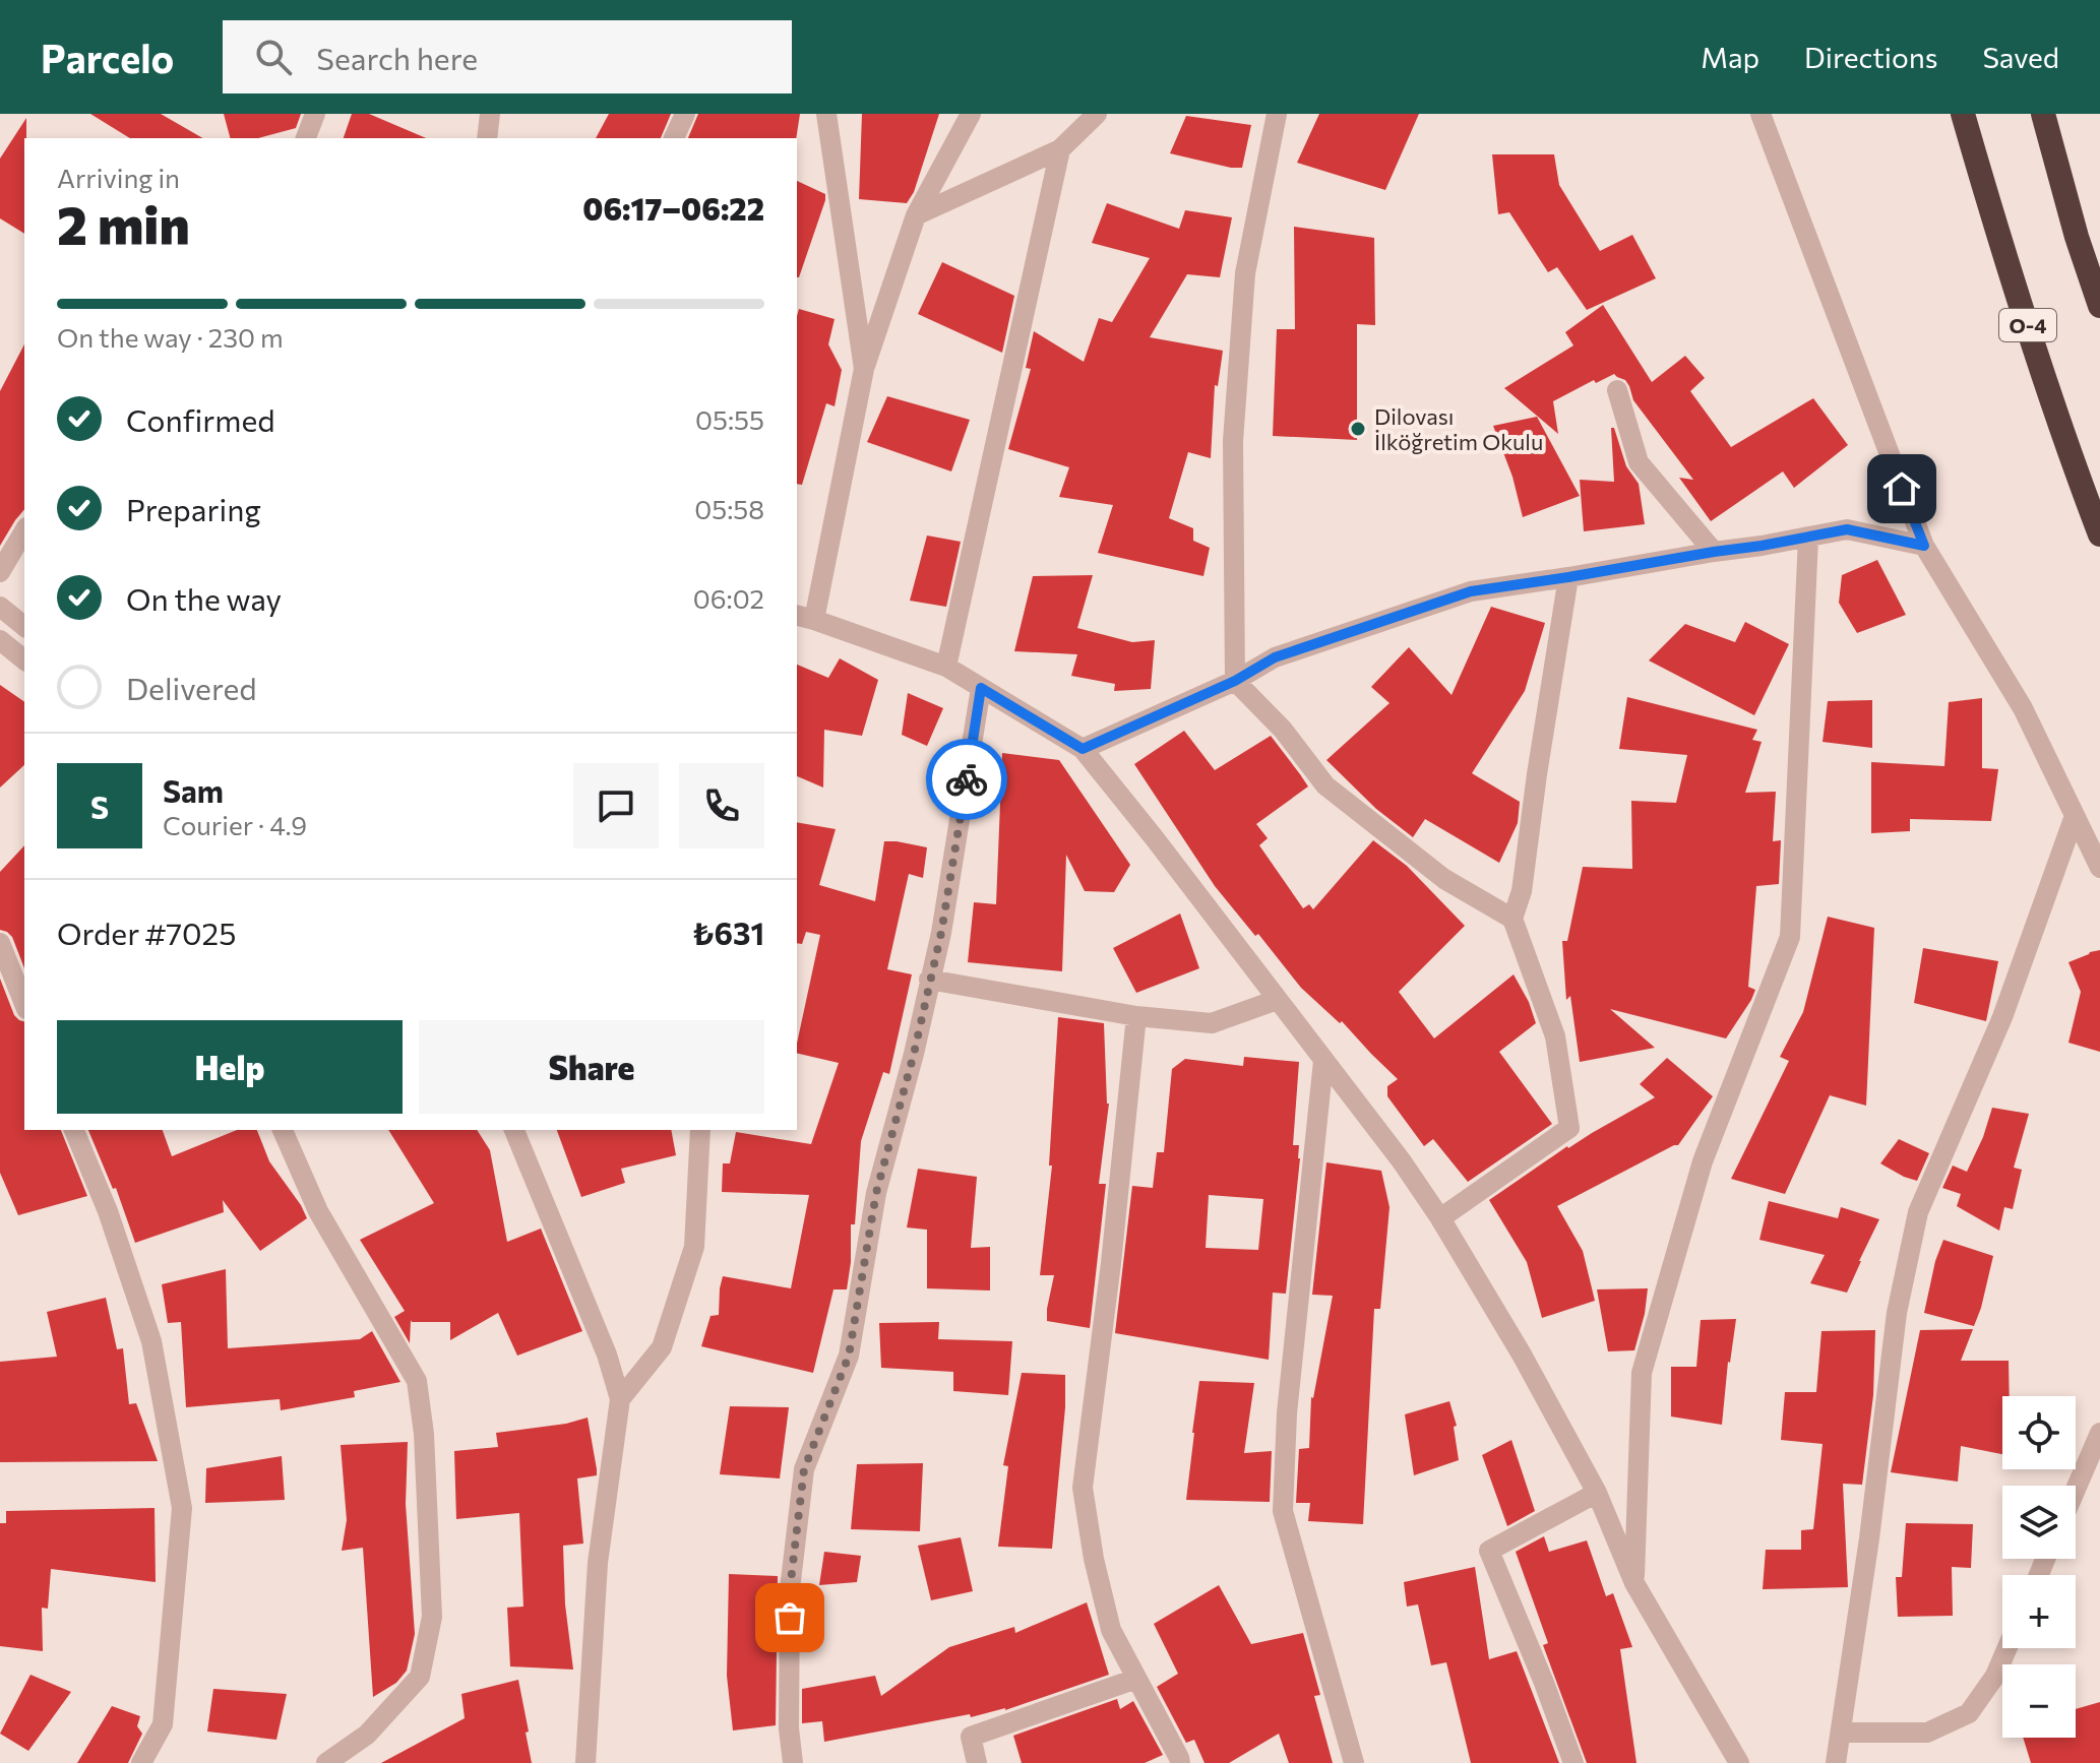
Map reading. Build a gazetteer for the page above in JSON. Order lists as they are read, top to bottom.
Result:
{
  "streets": {
    "highway": ["O-4"]
  },
  "places": ["Dilovası İlköğretim Okulu"],
  "page": {
    "header": "Parcelo",
    "search": "Search here",
    "nav": ["Map", "Directions", "Saved"],
    "heading": ["2 min", "Arriving in", "06:17–06:22"],
    "panel": [
      "Sam",
      "Courier · 4.9",
      "Order #7025",
      "₺631"
    ],
    "bar": "On the way · 230 m",
    "list": [
      ["Confirmed", "05:55"],
      ["Preparing", "05:58"],
      ["On the way", "06:02"],
      "Delivered"
    ],
    "round": "S",
    "buttons": ["Help", "Share"],
    "map_buttons": ["+", "−"]
  }
}
